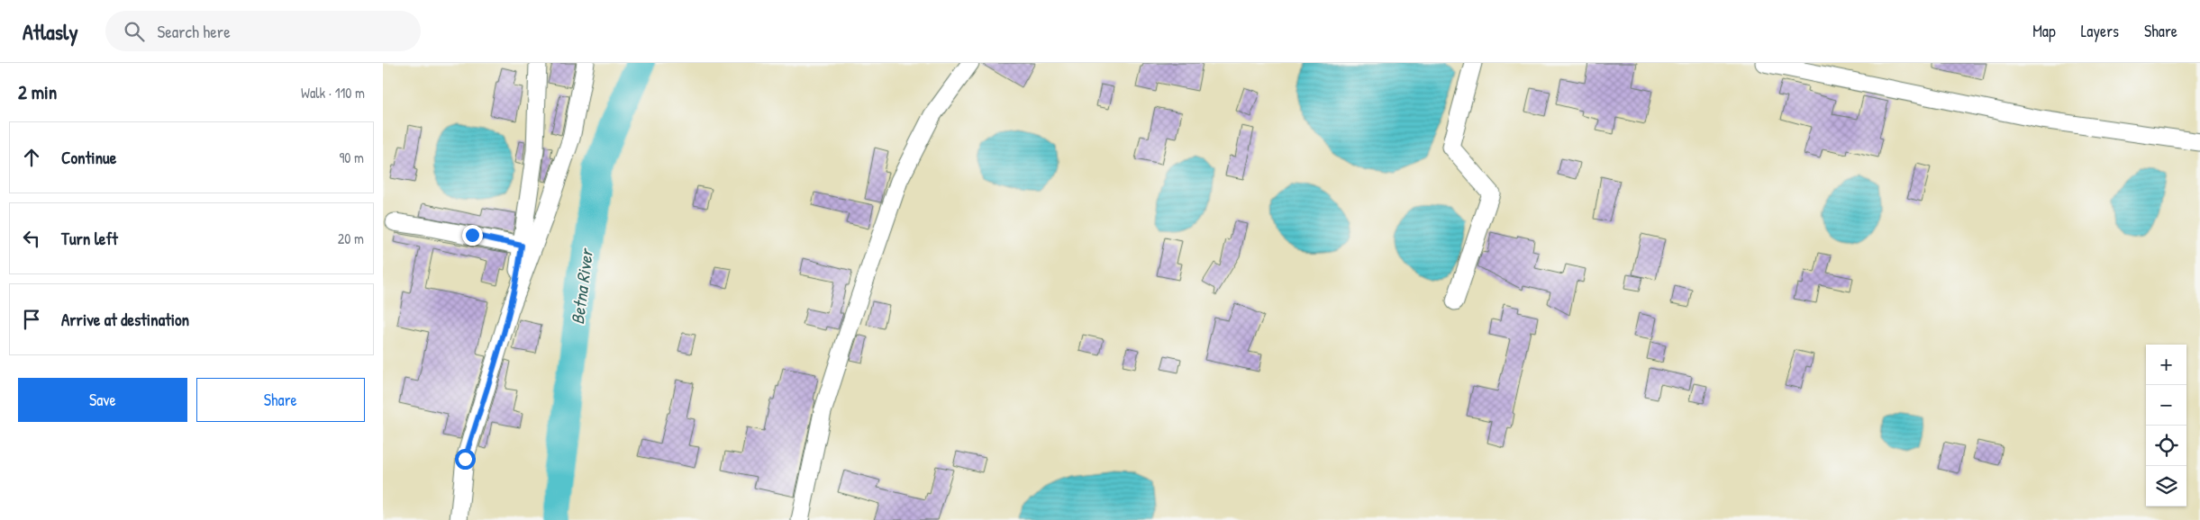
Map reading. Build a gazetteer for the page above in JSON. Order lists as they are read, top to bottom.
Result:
{
  "water": ["Betna River"],
  "page": {
    "header": "Atlasly",
    "search": "Search here",
    "nav": ["Map", "Layers", "Share"],
    "heading": ["2 min", "Walk · 110 m"],
    "list": [
      ["Continue", "90 m"],
      ["Turn left", "20 m"],
      "Arrive at destination"
    ],
    "map_buttons": ["+", "−"],
    "buttons": ["Save", "Share"]
  }
}
